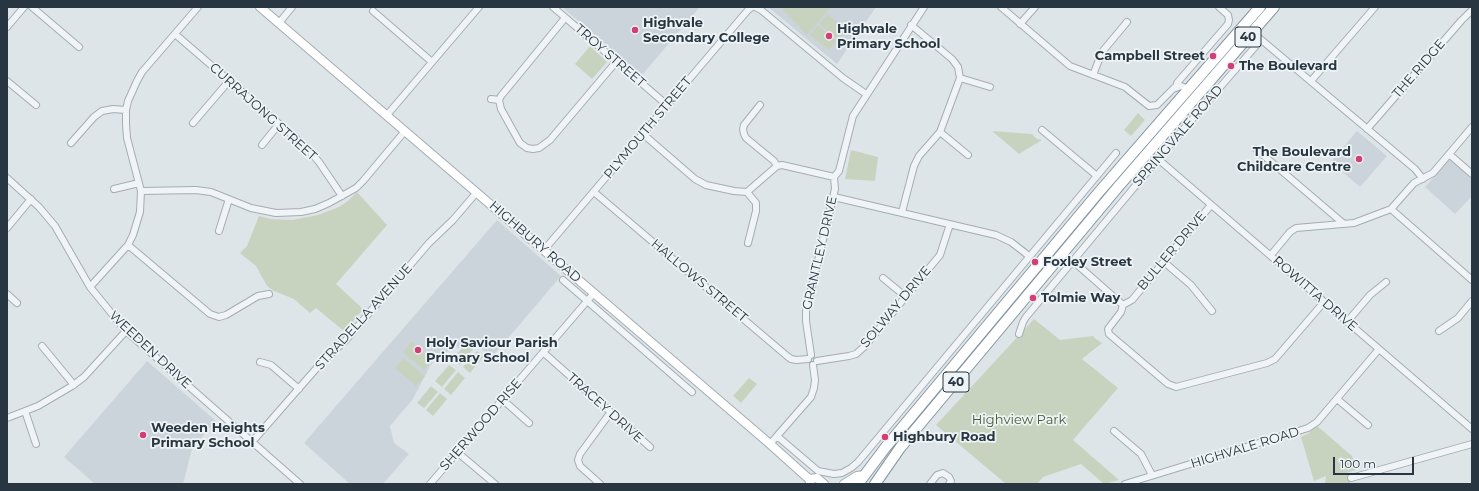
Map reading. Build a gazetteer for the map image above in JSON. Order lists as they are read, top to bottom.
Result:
{
  "streets": {
    "highway": ["40", "SPRINGVALE ROAD"],
    "main road": ["HIGHBURY ROAD"],
    "street": [
      "TROY STREET",
      "THE RIDGE",
      "CURRAJONG STREET",
      "PLYMOUTH STREET",
      "BULLER DRIVE",
      "GRANTLEY DRIVE",
      "HALLOWS STREET",
      "ROWITTA DRIVE",
      "SOLWAY DRIVE",
      "STRADELLA AVENUE",
      "WEEDEN DRIVE",
      "TRACEY DRIVE",
      "SHERWOOD RISE",
      "HIGHVALE ROAD"
    ]
  },
  "crossings": [
    ["TROY STREET", "PLYMOUTH STREET"],
    ["PLYMOUTH STREET", "HIGHBURY ROAD"],
    ["PLYMOUTH STREET", "HALLOWS STREET"],
    ["SPRINGVALE ROAD", "ROWITTA DRIVE"],
    ["HIGHBURY ROAD", "STRADELLA AVENUE"],
    ["HIGHBURY ROAD", "SHERWOOD RISE"],
    ["BULLER DRIVE", "ROWITTA DRIVE"],
    ["GRANTLEY DRIVE", "HALLOWS STREET"],
    ["ROWITTA DRIVE", "HIGHVALE ROAD"],
    ["STRADELLA AVENUE", "WEEDEN DRIVE"],
    ["TRACEY DRIVE", "SHERWOOD RISE"]
  ],
  "parks": ["Highview Park"],
  "places": [
    "Highvale Secondary College",
    "Highvale Primary School",
    "Campbell Street",
    "The Boulevard",
    "The Boulevard Childcare Centre",
    "Foxley Street",
    "Tolmie Way",
    "Holy Saviour Parish Primary School",
    "Weeden Heights Primary School",
    "Highbury Road"
  ],
  "scale_bar": "100 m"
}
